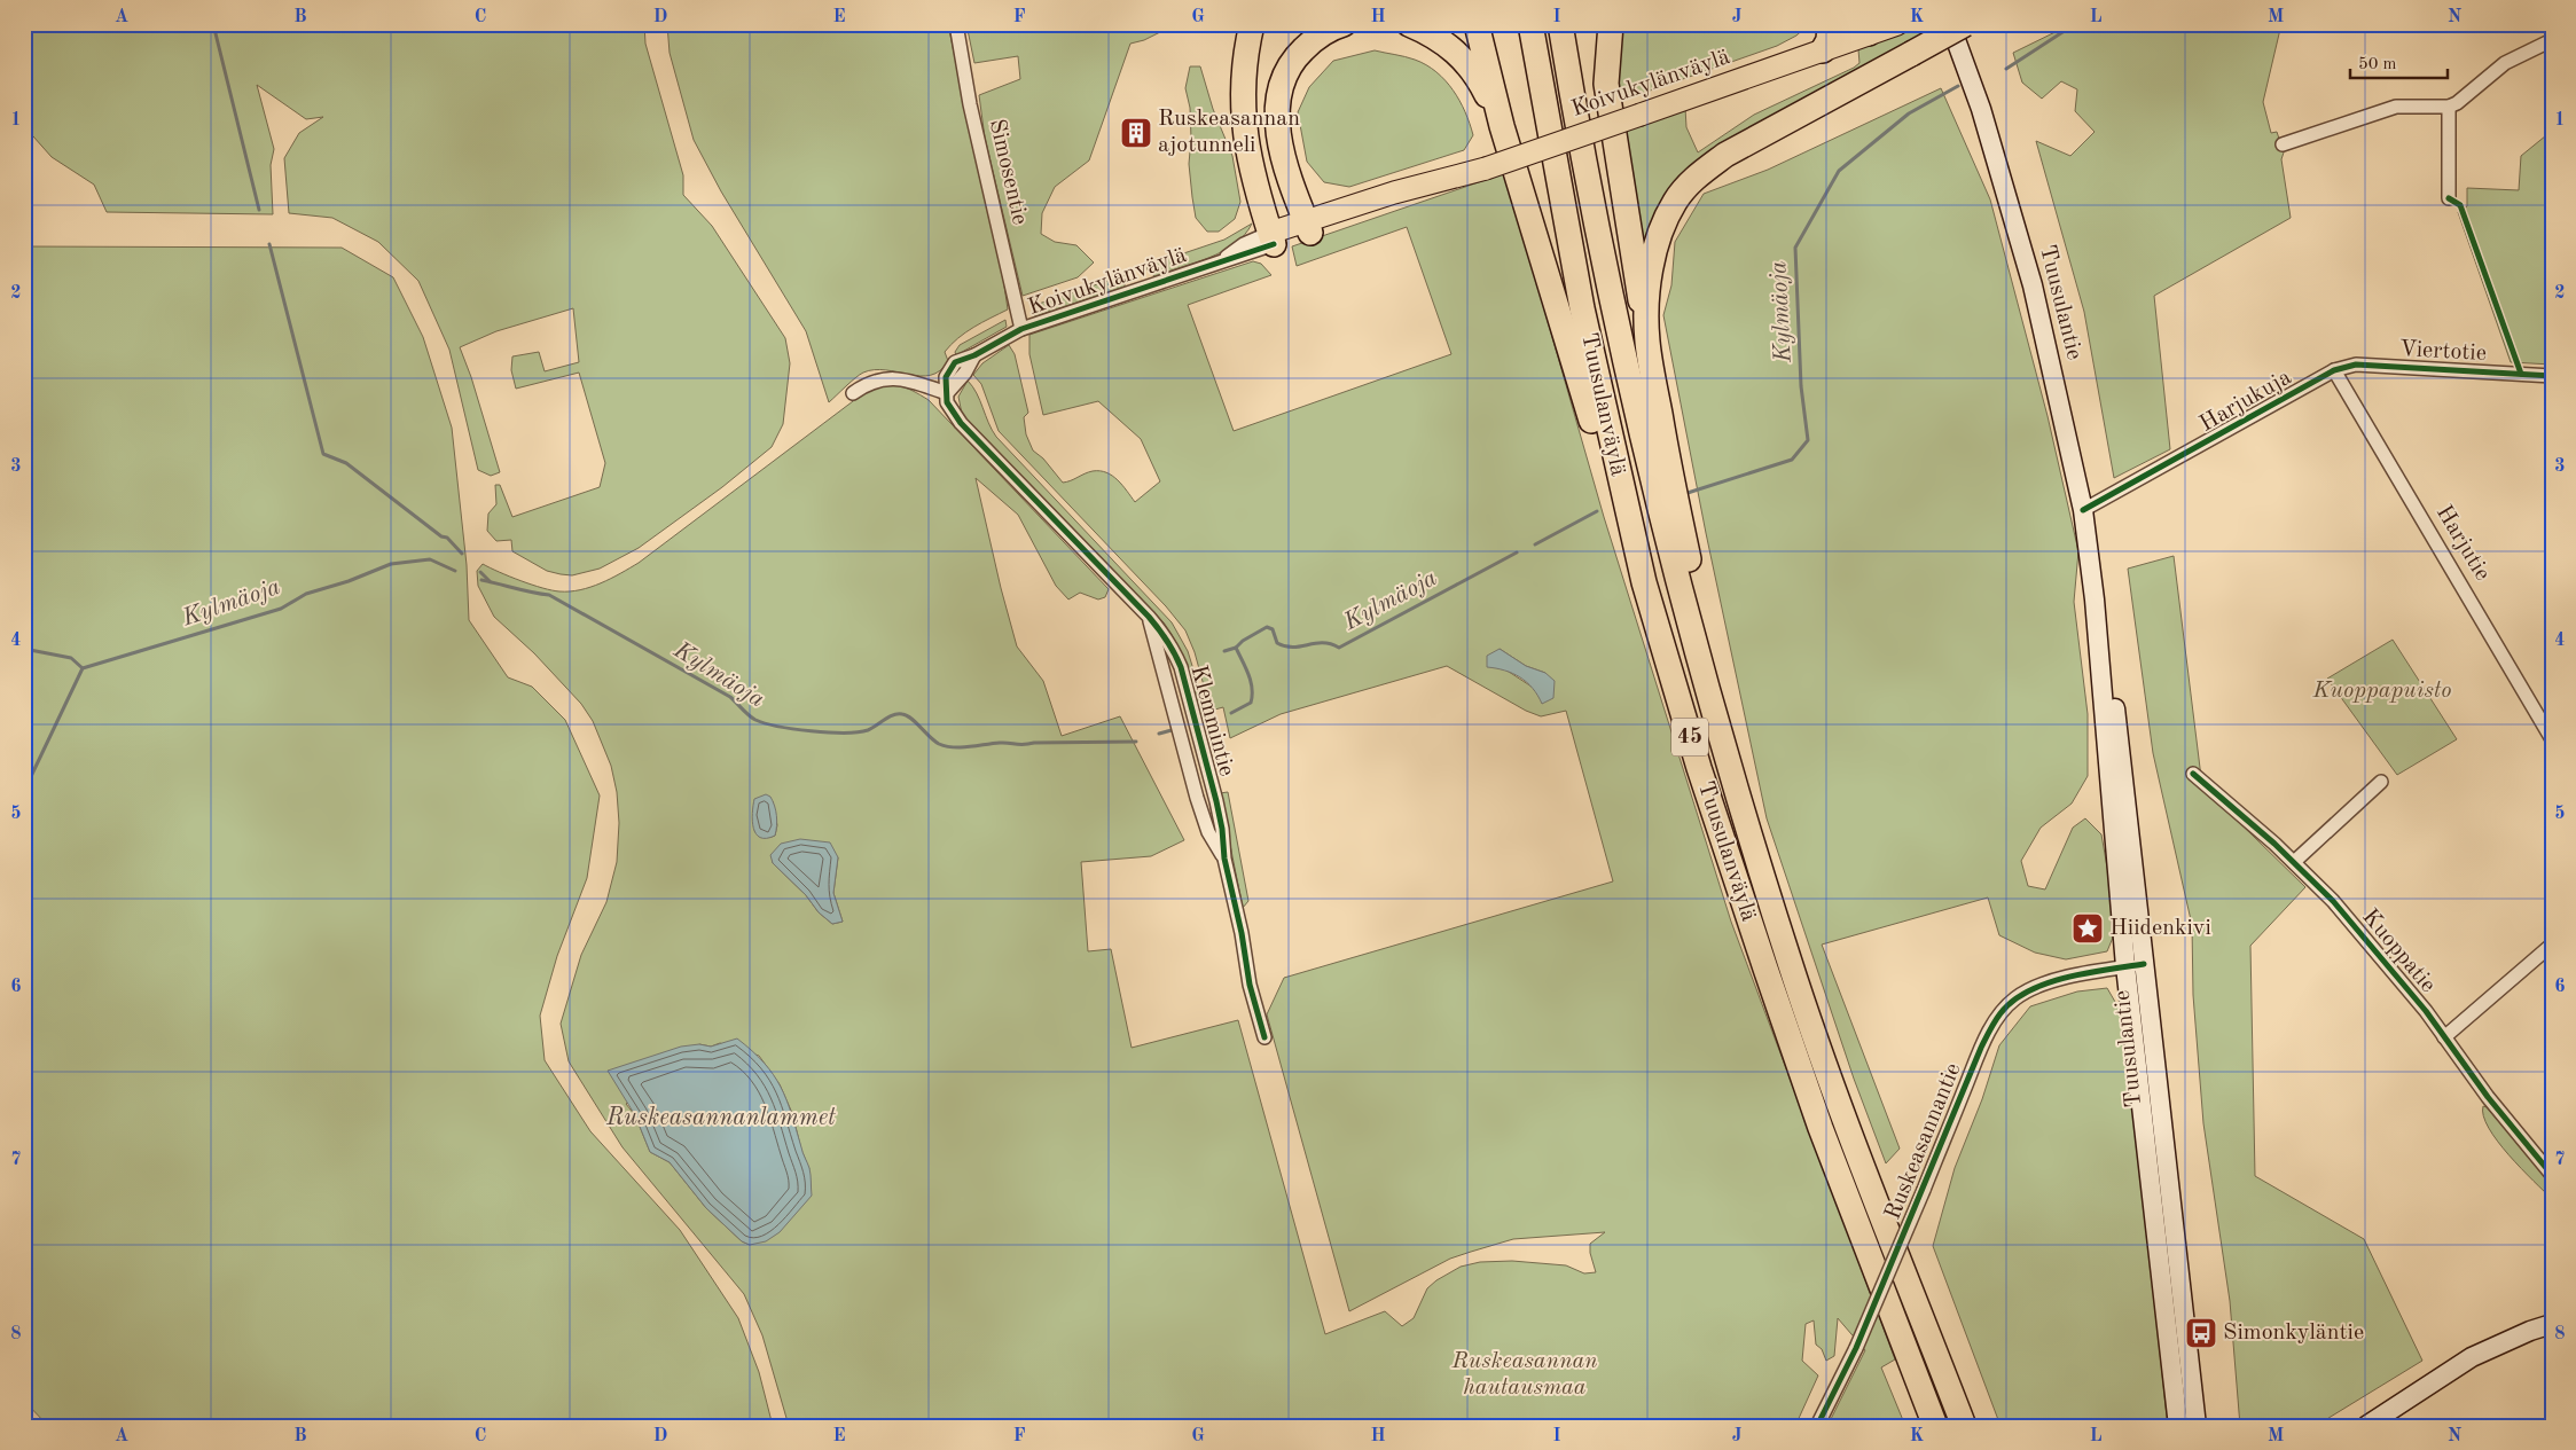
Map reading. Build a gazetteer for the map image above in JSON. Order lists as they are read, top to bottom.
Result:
{
  "streets": {
    "highway": ["Tuusulanväylä", "45"],
    "main road": ["Koivukylänväylä", "Tuusulantie"],
    "street": [
      "Simosentie",
      "Viertotie",
      "Harjukuja",
      "Harjutie",
      "Klemmintie",
      "Kuoppatie",
      "Ruskeasannantie"
    ]
  },
  "crossings": [
    ["Koivukylänväylä", "Simosentie"],
    ["Koivukylänväylä", "Klemmintie"],
    ["Tuusulantie", "Harjukuja"],
    ["Tuusulantie", "Ruskeasannantie"],
    ["Viertotie", "Harjukuja"],
    ["Viertotie", "Harjutie"],
    ["Harjukuja", "Harjutie"]
  ],
  "water": ["Kylmäoja", "Ruskeasannanlammet"],
  "parks": ["Kuoppapuisto", "Ruskeasannan hautausmaa"],
  "places": {
    "building": ["Ruskeasannan ajotunneli"],
    "place": ["Hiidenkivi"],
    "bus stop": ["Simonkyläntie"]
  },
  "scale_bar": "50 m",
  "grid": {
    "columns": [
      "A",
      "B",
      "C",
      "D",
      "E",
      "F",
      "G",
      "H",
      "I",
      "J",
      "K",
      "L",
      "M",
      "N"
    ],
    "rows": [
      "1",
      "2",
      "3",
      "4",
      "5",
      "6",
      "7",
      "8"
    ]
  }
}
